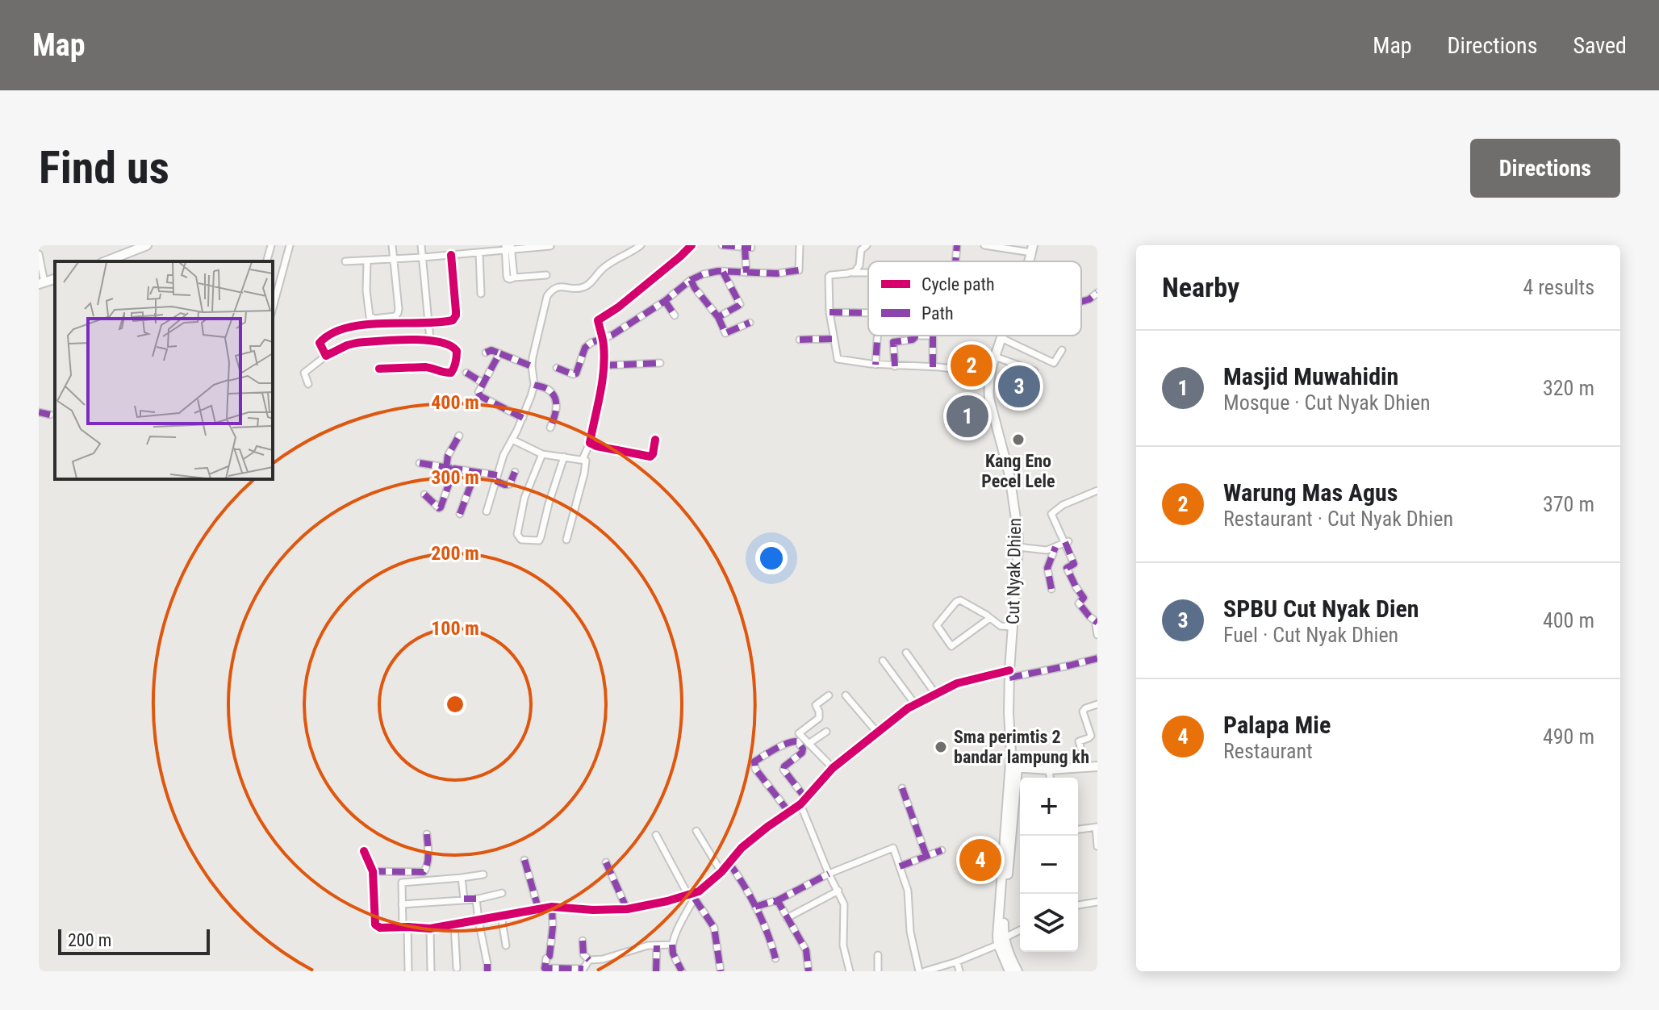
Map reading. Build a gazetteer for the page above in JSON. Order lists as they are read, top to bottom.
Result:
{
  "streets": {
    "main road": ["Cut Nyak Dhien"]
  },
  "places": ["Kang Eno Pecel Lele", "Sma perimtis 2 bandar lampung kh"],
  "legend": ["Cycle path", "Path"],
  "scale_bar": "200 m",
  "page": {
    "header": "Map",
    "nav": ["Map", "Directions", "Saved"],
    "buttons": "Directions",
    "title": "Find us",
    "heading": ["Nearby", "4 results"],
    "list": [
      {
        "mark": "1",
        "name": "Masjid Muwahidin",
        "note": "Mosque · Cut Nyak Dhien",
        "value": "320 m"
      },
      {
        "mark": "2",
        "name": "Warung Mas Agus",
        "note": "Restaurant · Cut Nyak Dhien",
        "value": "370 m"
      },
      {
        "mark": "3",
        "name": "SPBU Cut Nyak Dien",
        "note": "Fuel · Cut Nyak Dhien",
        "value": "400 m"
      },
      {
        "mark": "4",
        "name": "Palapa Mie",
        "note": "Restaurant",
        "value": "490 m"
      }
    ],
    "pins": [
      "2",
      "3",
      "1",
      "4"
    ],
    "map_buttons": ["+", "−"],
    "scale": "200 m"
  },
  "rings": [
    "400 m",
    "300 m",
    "200 m",
    "100 m"
  ]
}
